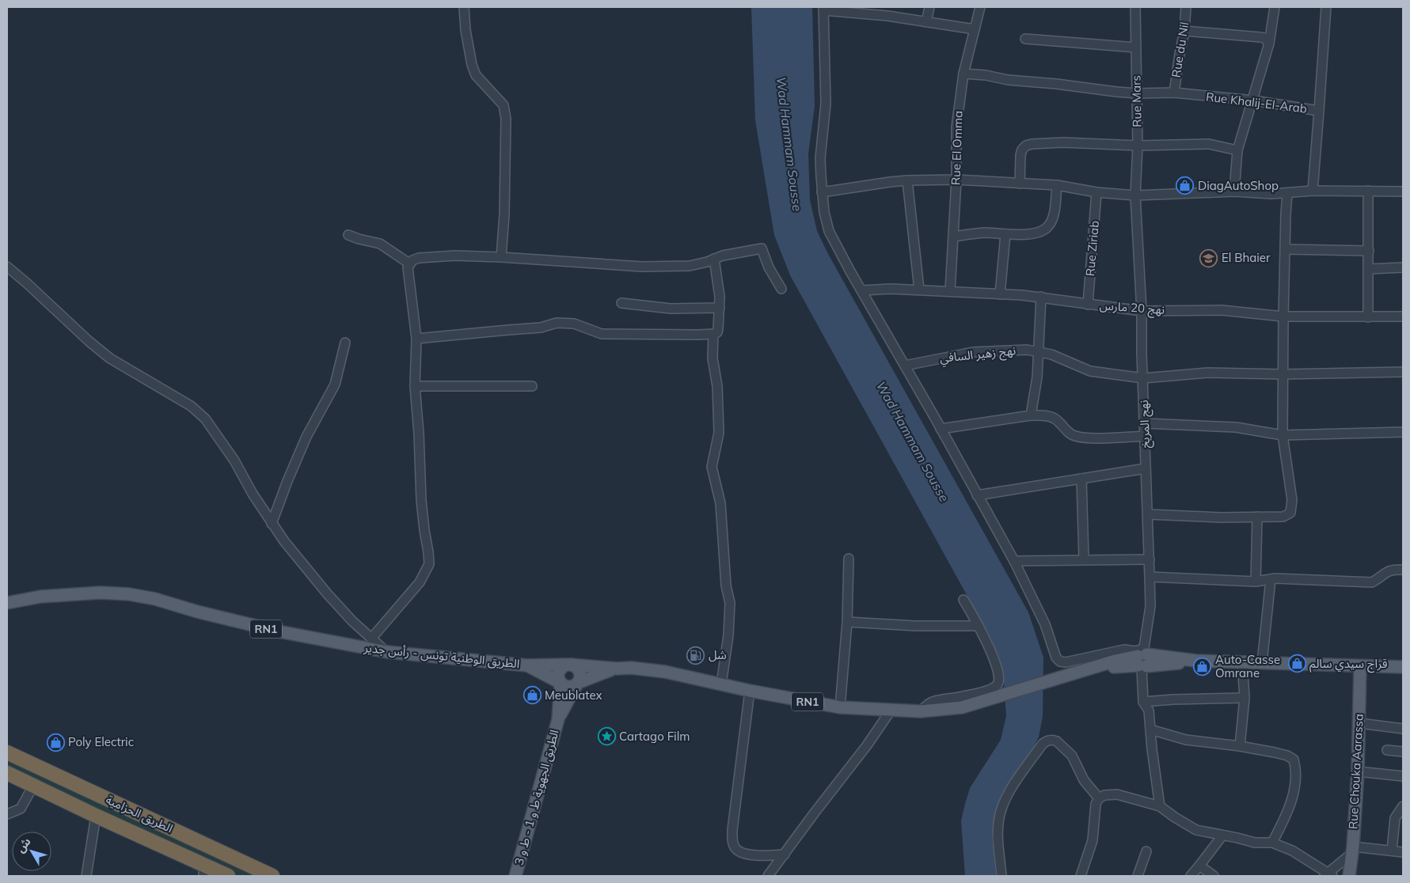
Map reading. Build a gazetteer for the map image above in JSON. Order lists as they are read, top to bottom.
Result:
{
  "streets": {
    "highway": ["الطريق الحزامية"],
    "main road": [
      "RN1",
      "الطريق الوطنية تونس - رأس جدير",
      "Rue Chouka Aarassa",
      "الطريق الجهوية ط و 1 - ط و 3"
    ],
    "street": [
      "Rue du Nil",
      "Rue Mars",
      "Rue Khalij-El-Arab",
      "Rue El Omma",
      "Rue Ziriab",
      "نهج 20 مارس",
      "نهج زهير السافي",
      "نهج المريخ"
    ]
  },
  "crossings": [
    ["Rue du Nil", "Rue Khalij-El-Arab"],
    ["Rue Mars", "Rue Khalij-El-Arab"],
    ["Rue Mars", "نهج المريخ"],
    ["Rue Khalij-El-Arab", "Rue El Omma"],
    ["Rue El Omma", "نهج 20 مارس"],
    ["Rue Ziriab", "نهج 20 مارس"],
    ["نهج 20 مارس", "نهج المريخ"],
    ["نهج زهير السافي", "نهج المريخ"],
    ["نهج المريخ", "الطريق الوطنية تونس - رأس جدير"],
    ["RN1", "الطريق الوطنية تونس - رأس جدير"],
    ["RN1", "الطريق الجهوية ط و 1 - ط و 3"],
    ["الطريق الوطنية تونس - رأس جدير", "Rue Chouka Aarassa"],
    ["الطريق الوطنية تونس - رأس جدير", "الطريق الجهوية ط و 1 - ط و 3"]
  ],
  "water": ["Wad Hammam Sousse"],
  "places": {
    "shop": [
      "DiagAutoShop",
      "قراج سيدي سالم",
      "Auto-Casse Omrane",
      "Meublatex",
      "Poly Electric"
    ],
    "school or university": ["El Bhaier"],
    "fuel station": ["شل"],
    "place": ["Cartago Film"]
  },
  "north": "top left"
}
